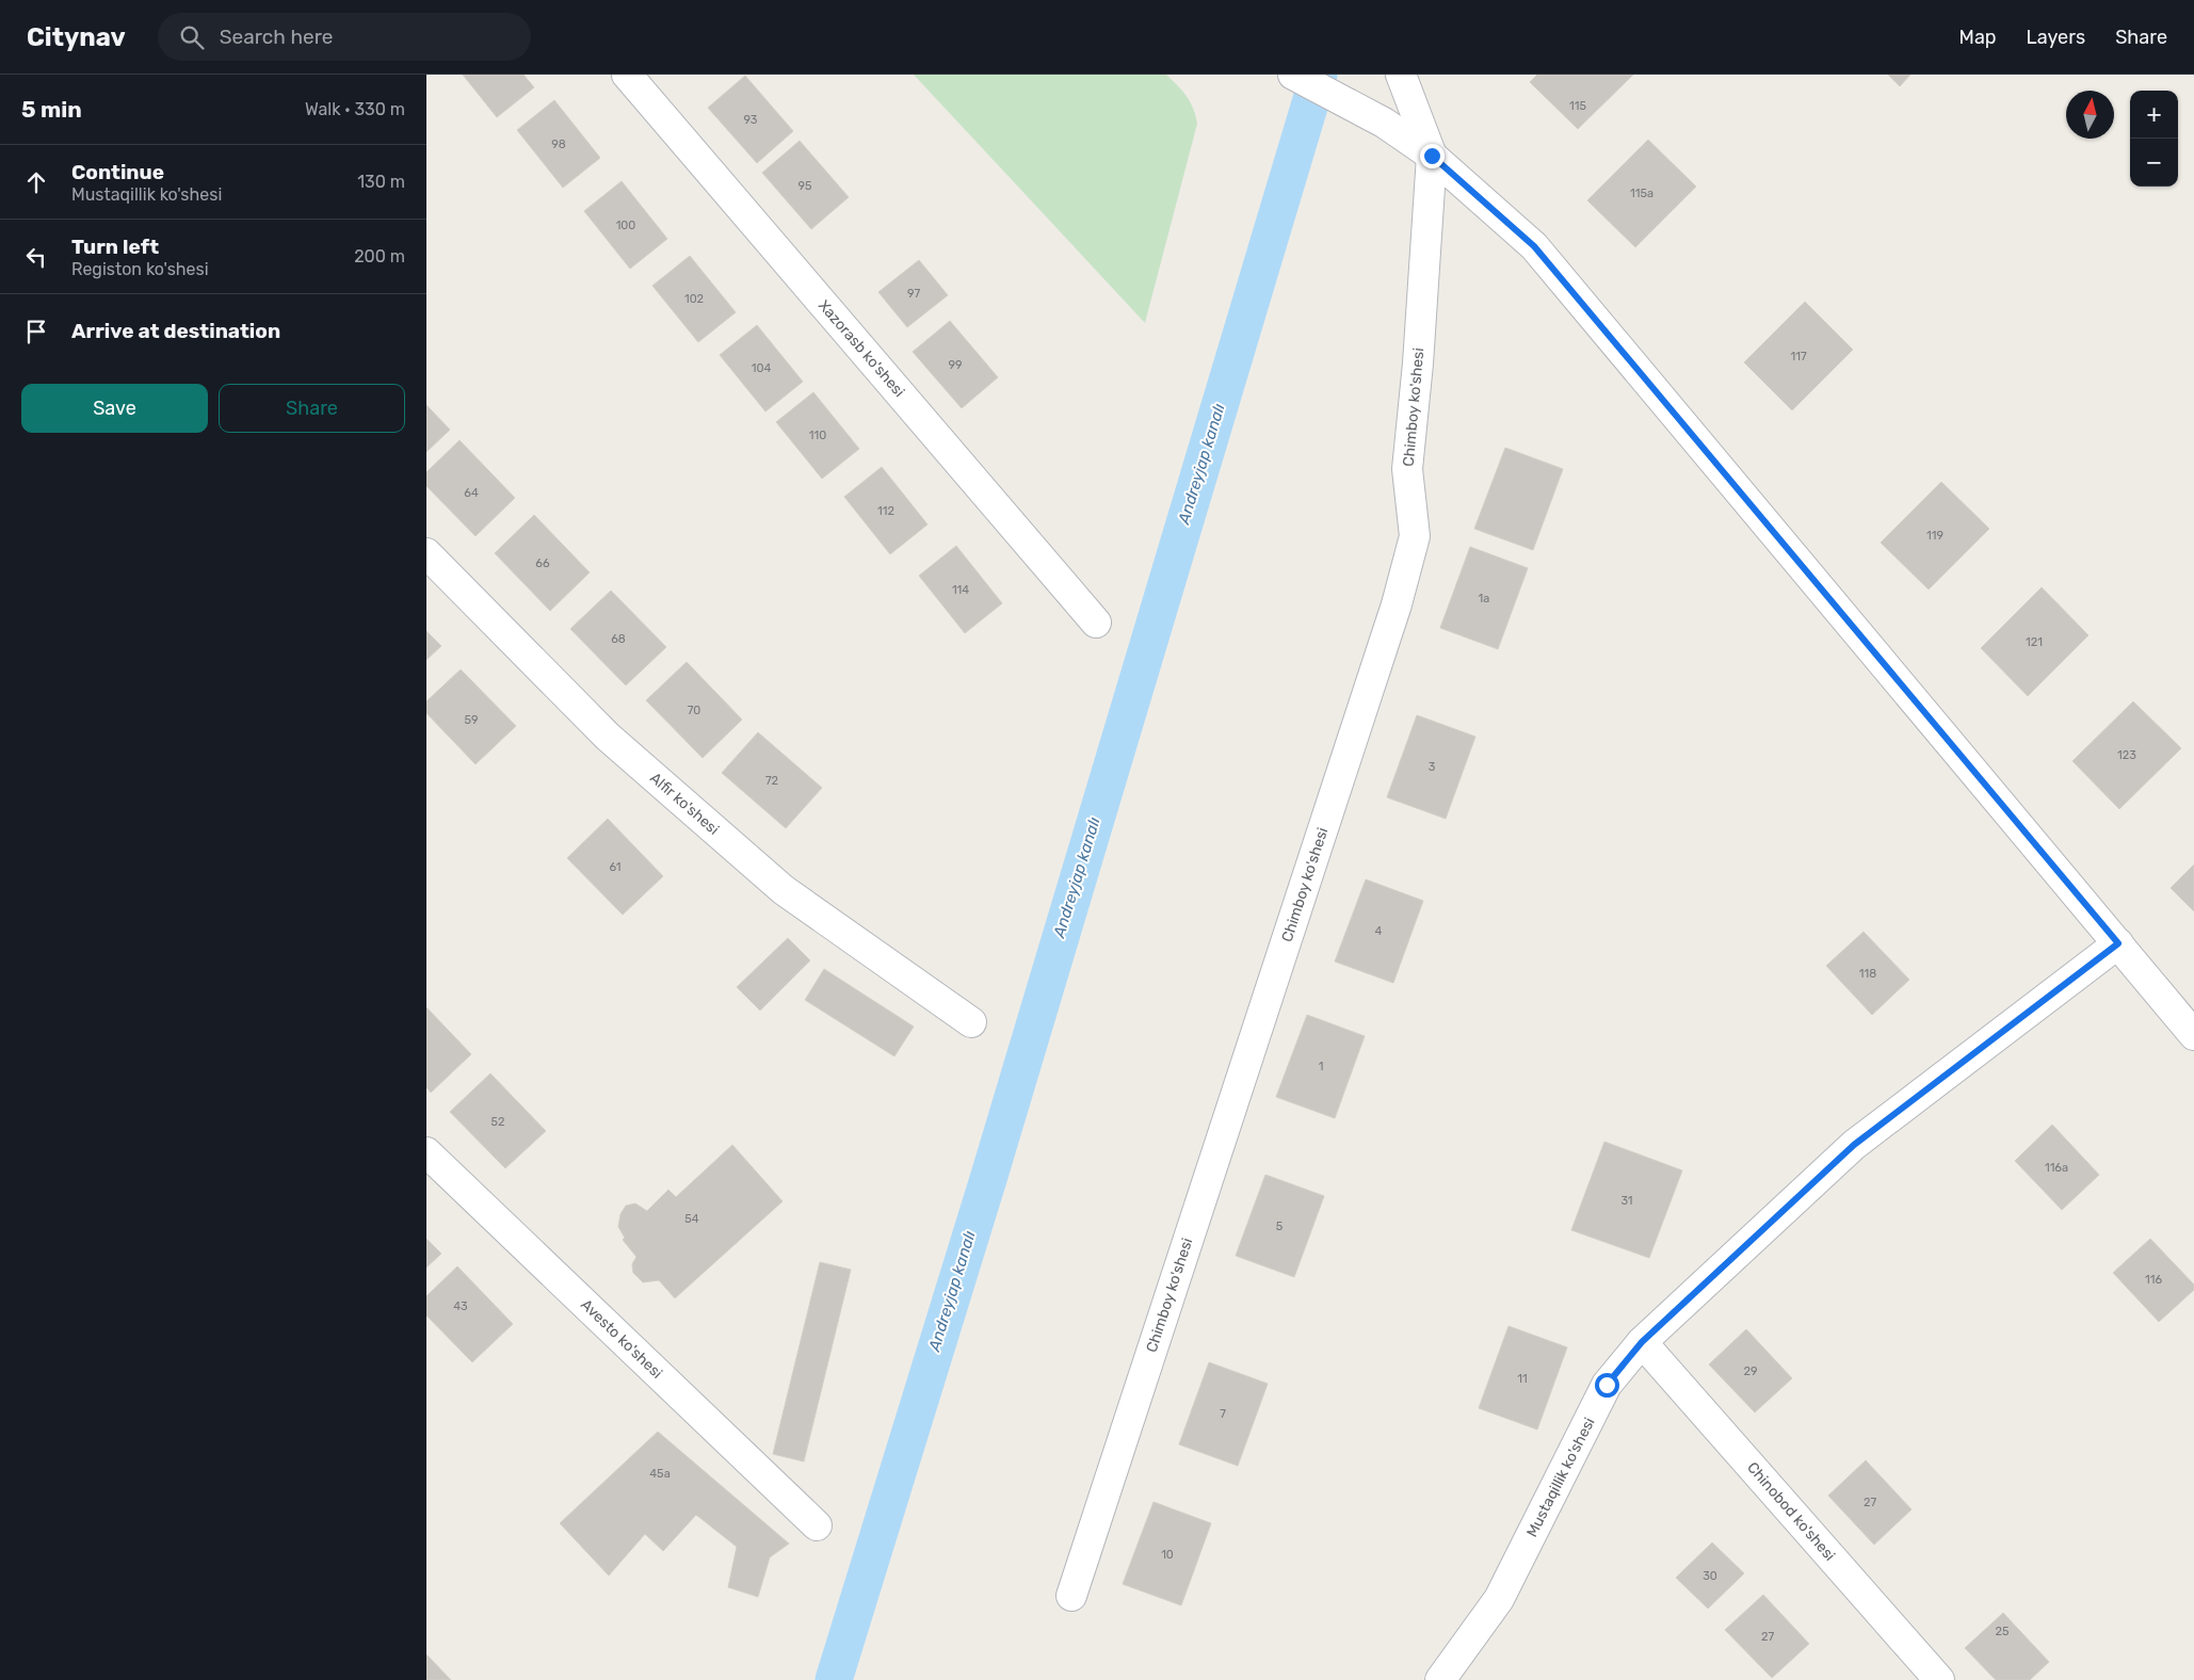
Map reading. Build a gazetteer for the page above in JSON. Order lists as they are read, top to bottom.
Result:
{
  "streets": {
    "street": [
      "Xazorasb ko'shesi",
      "Chimboy ko'shesi",
      "Alfir ko'shesi",
      "Avesto ko'shesi",
      "Mustaqillik ko'shesi",
      "Chinobod ko'shesi"
    ]
  },
  "crossings": [
    ["Mustaqillik ko'shesi", "Chinobod ko'shesi"]
  ],
  "water": ["Andreyjap kanalı"],
  "house_numbers": [
    "115",
    "93",
    "98",
    "95",
    "115a",
    "100",
    "97",
    "102",
    "117",
    "99",
    "104",
    "110",
    "64",
    "112",
    "119",
    "66",
    "114",
    "1a",
    "68",
    "121",
    "70",
    "59",
    "123",
    "3",
    "72",
    "61",
    "4",
    "118",
    "1",
    "52",
    "116a",
    "31",
    "54",
    "5",
    "116",
    "43",
    "29",
    "11",
    "7",
    "45a",
    "27",
    "10",
    "30",
    "25",
    "27"
  ],
  "north": "top",
  "page": {
    "header": "Citynav",
    "search": "Search here",
    "nav": ["Map", "Layers", "Share"],
    "heading": ["5 min", "Walk · 330 m"],
    "map_buttons": ["+", "−"],
    "list": [
      ["Continue", "Mustaqillik ko'shesi", "130 m"],
      ["Turn left", "Registon ko'shesi", "200 m"],
      "Arrive at destination"
    ],
    "buttons": ["Save", "Share"]
  }
}
